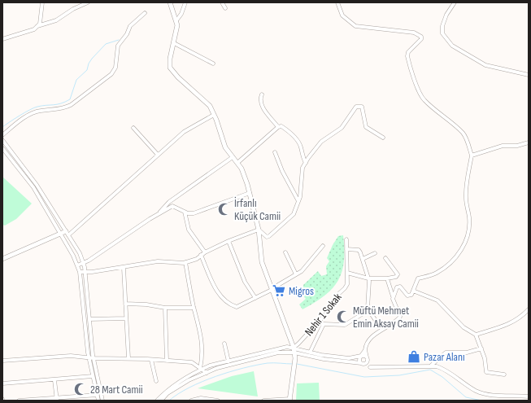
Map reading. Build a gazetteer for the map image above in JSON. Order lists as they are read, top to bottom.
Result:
{
  "streets": {
    "street": ["Nehir 1 Sokak"]
  },
  "places": {
    "mosque": ["İrfanlı Küçük Camii", "Müftü Mehmet Emin Aksay Camii", "28 Mart Camii"],
    "supermarket": ["Migros"],
    "shop": ["Pazar Alanı"]
  }
}
